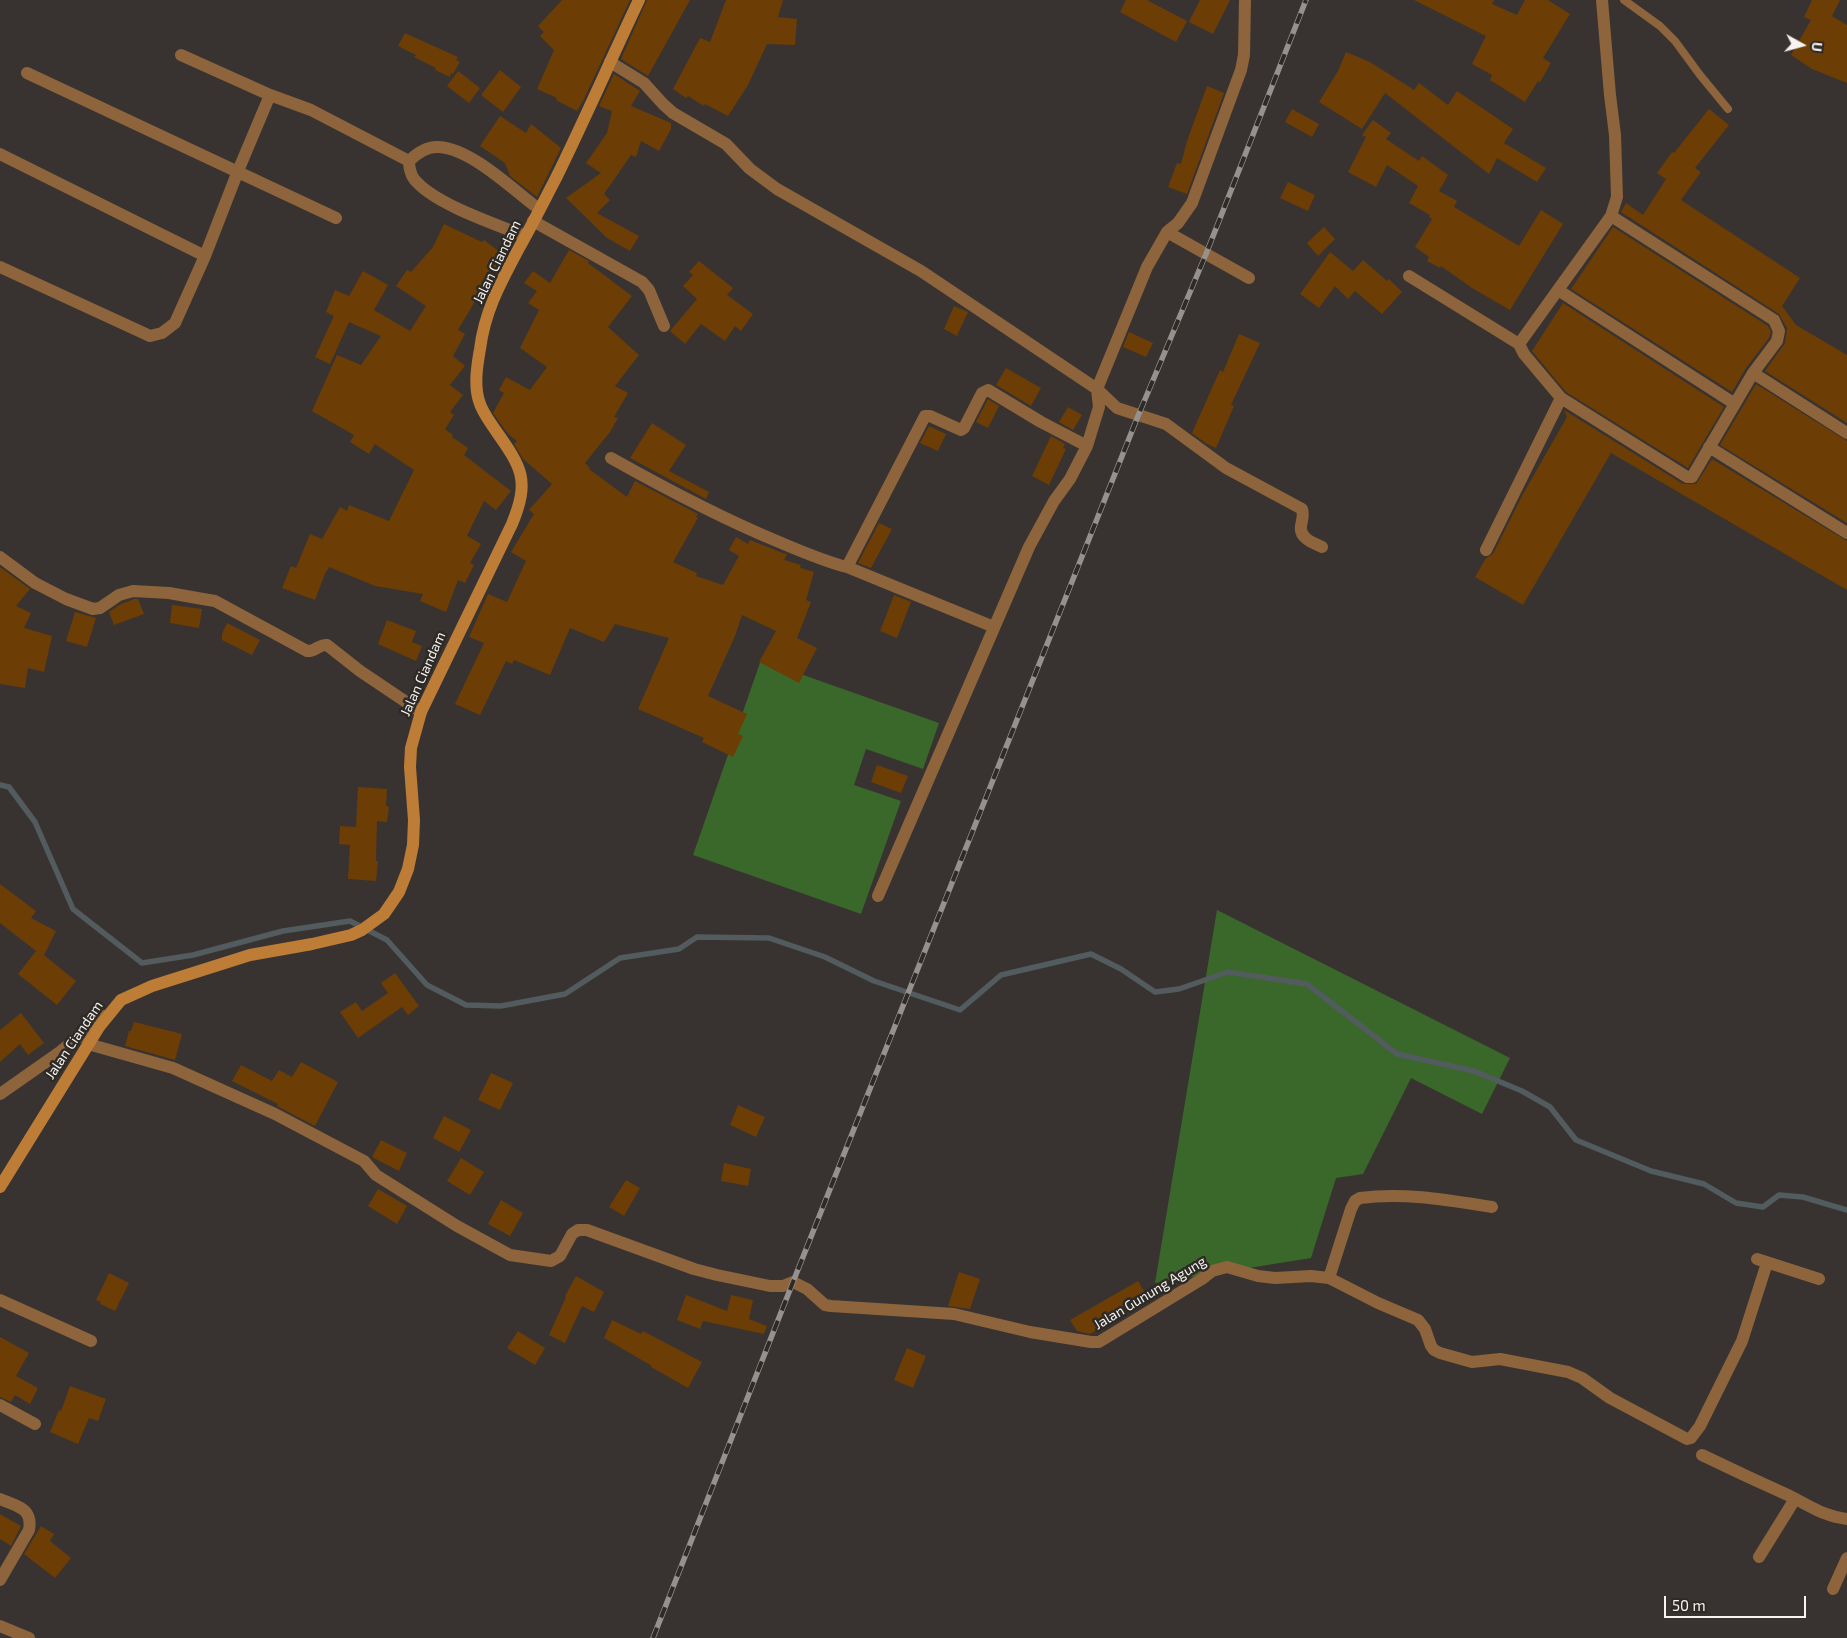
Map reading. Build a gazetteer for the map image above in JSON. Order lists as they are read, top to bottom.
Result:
{
  "streets": {
    "street": ["Jalan Ciandam", "Jalan Gunung Agung"]
  },
  "crossings": [
    ["Jalan Ciandam", "Jalan Gunung Agung"]
  ],
  "scale_bar": "50 m",
  "north": "right"
}
